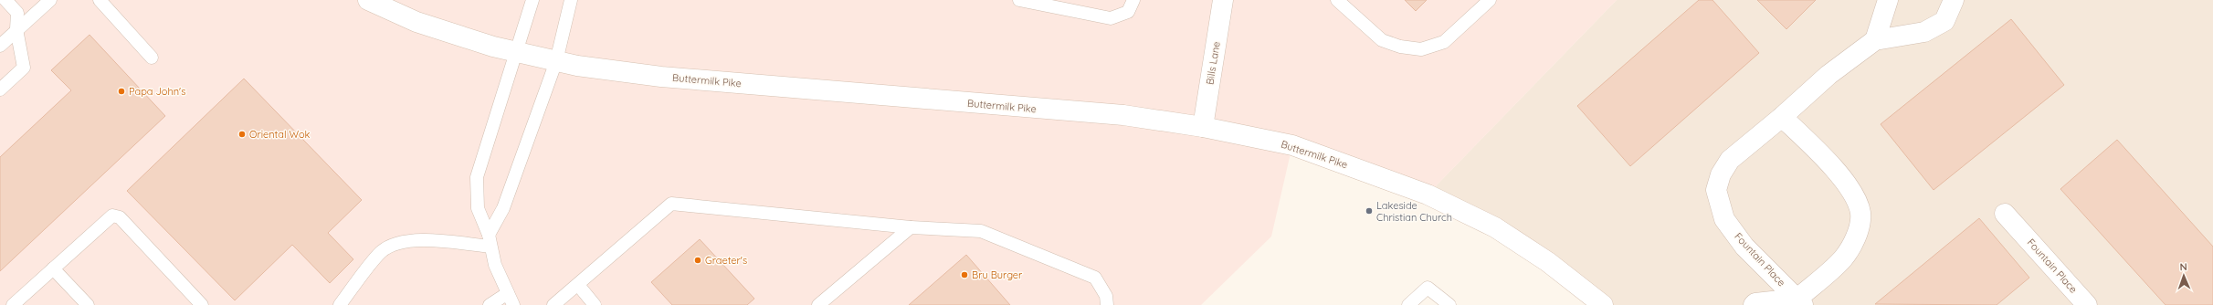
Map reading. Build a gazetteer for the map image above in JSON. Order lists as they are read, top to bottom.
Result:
{
  "streets": {
    "main road": ["Bills Lane", "Buttermilk Pike", "Fountain Place"]
  },
  "crossings": [
    ["Bills Lane", "Buttermilk Pike"]
  ],
  "places": [
    "Papa John's",
    "Oriental Wok",
    "Lakeside Christian Church",
    "Graeter's",
    "Bru Burger"
  ],
  "north": "top"
}
